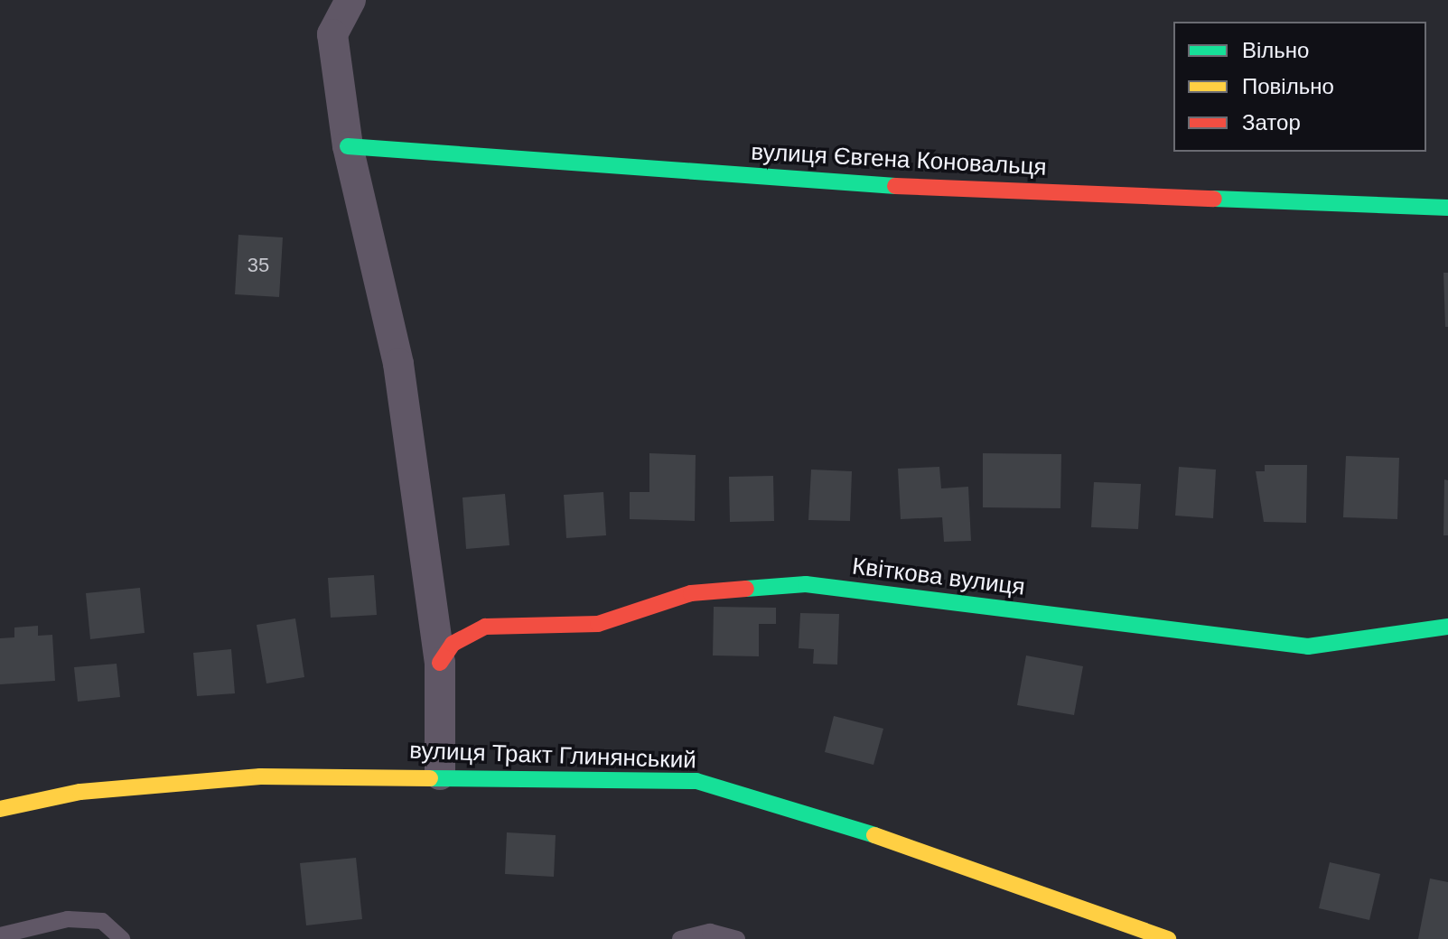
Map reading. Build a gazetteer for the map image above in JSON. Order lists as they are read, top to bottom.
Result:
{
  "streets": {
    "street": ["вулиця Євгена Коновальця", "Квіткова вулиця", "вулиця Тракт Глинянський"]
  },
  "house_numbers": ["35"],
  "legend": ["Вільно", "Повільно", "Затор"]
}
